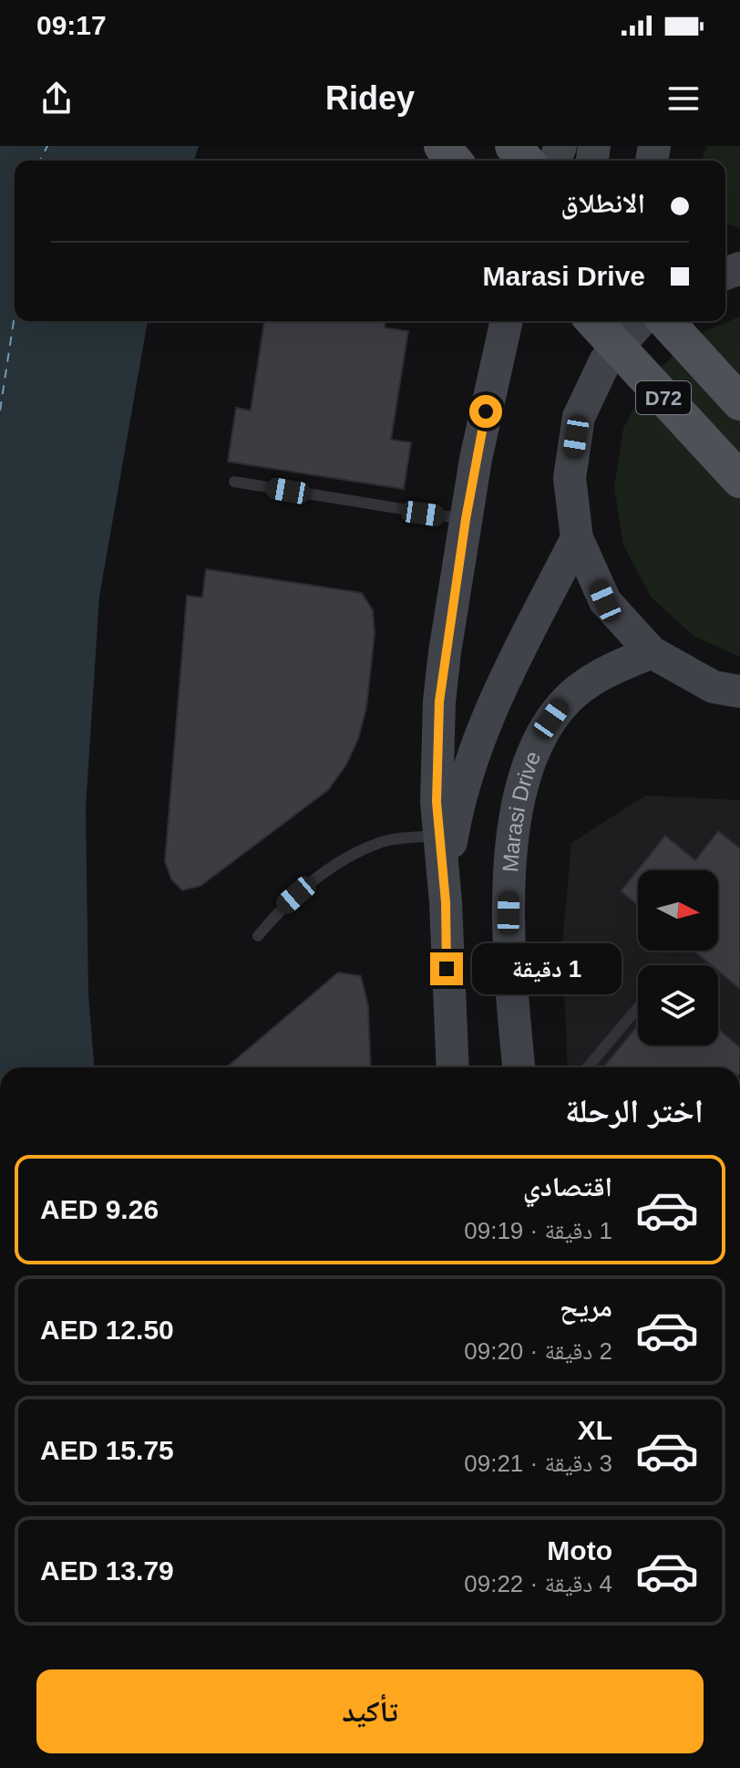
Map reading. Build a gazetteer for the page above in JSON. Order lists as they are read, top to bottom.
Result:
{
  "streets": {
    "main road": ["D72", "Marasi Drive"]
  },
  "north": "right",
  "page": {
    "status": "09:17",
    "header": "Ridey",
    "banner": ["الانطلاق", "Marasi Drive"],
    "bubble": "1 دقيقة",
    "heading": "اختر الرحلة",
    "list": [
      {
        "name": "اقتصادي",
        "note": "1 دقيقة · 09:19",
        "value": "AED 9.26"
      },
      {
        "name": "مريح",
        "note": "2 دقيقة · 09:20",
        "value": "AED 12.50"
      },
      {
        "name": "XL",
        "note": "3 دقيقة · 09:21",
        "value": "AED 15.75"
      },
      {
        "name": "Moto",
        "note": "4 دقيقة · 09:22",
        "value": "AED 13.79"
      }
    ],
    "buttons": "تأكيد"
  }
}
